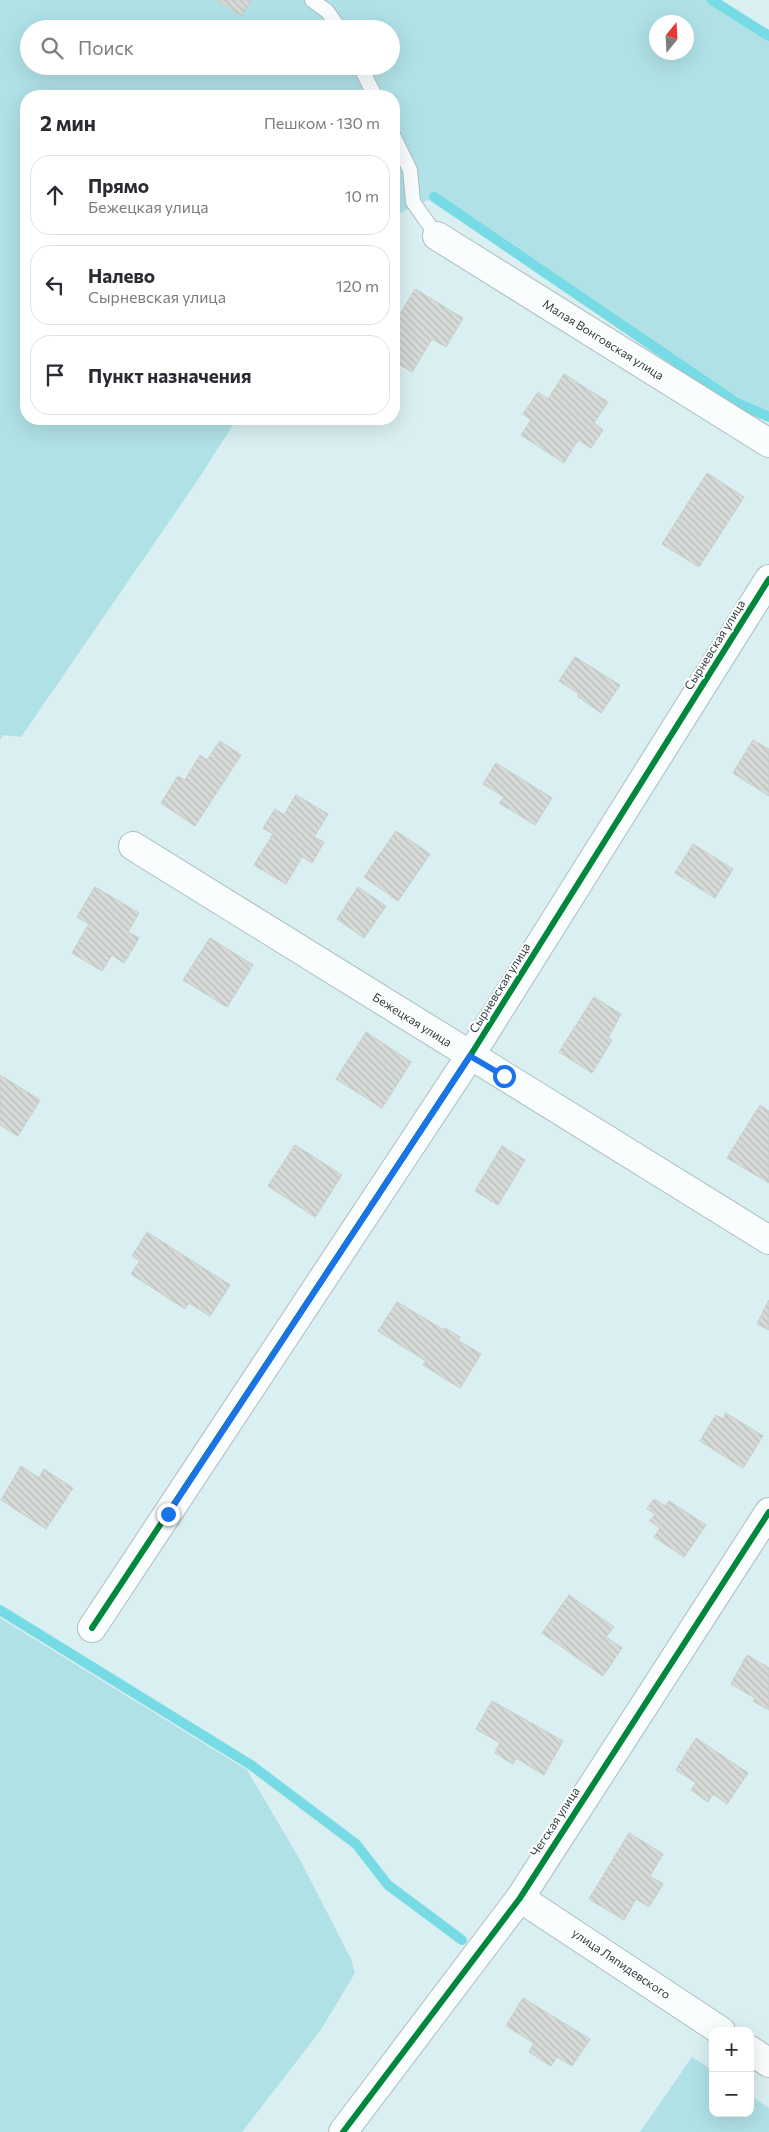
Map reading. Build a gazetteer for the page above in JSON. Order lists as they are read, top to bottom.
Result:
{
  "streets": {
    "street": [
      "Малая Вонговская улица",
      "Сырневская улица",
      "Бежецкая улица",
      "Чегская улица",
      "улица Ляпидевского"
    ]
  },
  "crossings": [
    ["Сырневская улица", "Бежецкая улица"],
    ["Чегская улица", "улица Ляпидевского"]
  ],
  "north": "top",
  "page": {
    "search": "Поиск",
    "heading": ["2 мин", "Пешком · 130 m"],
    "list": [
      ["Прямо", "Бежецкая улица", "10 m"],
      ["Налево", "Сырневская улица", "120 m"],
      "Пункт назначения"
    ],
    "map_buttons": ["+", "−"]
  }
}
